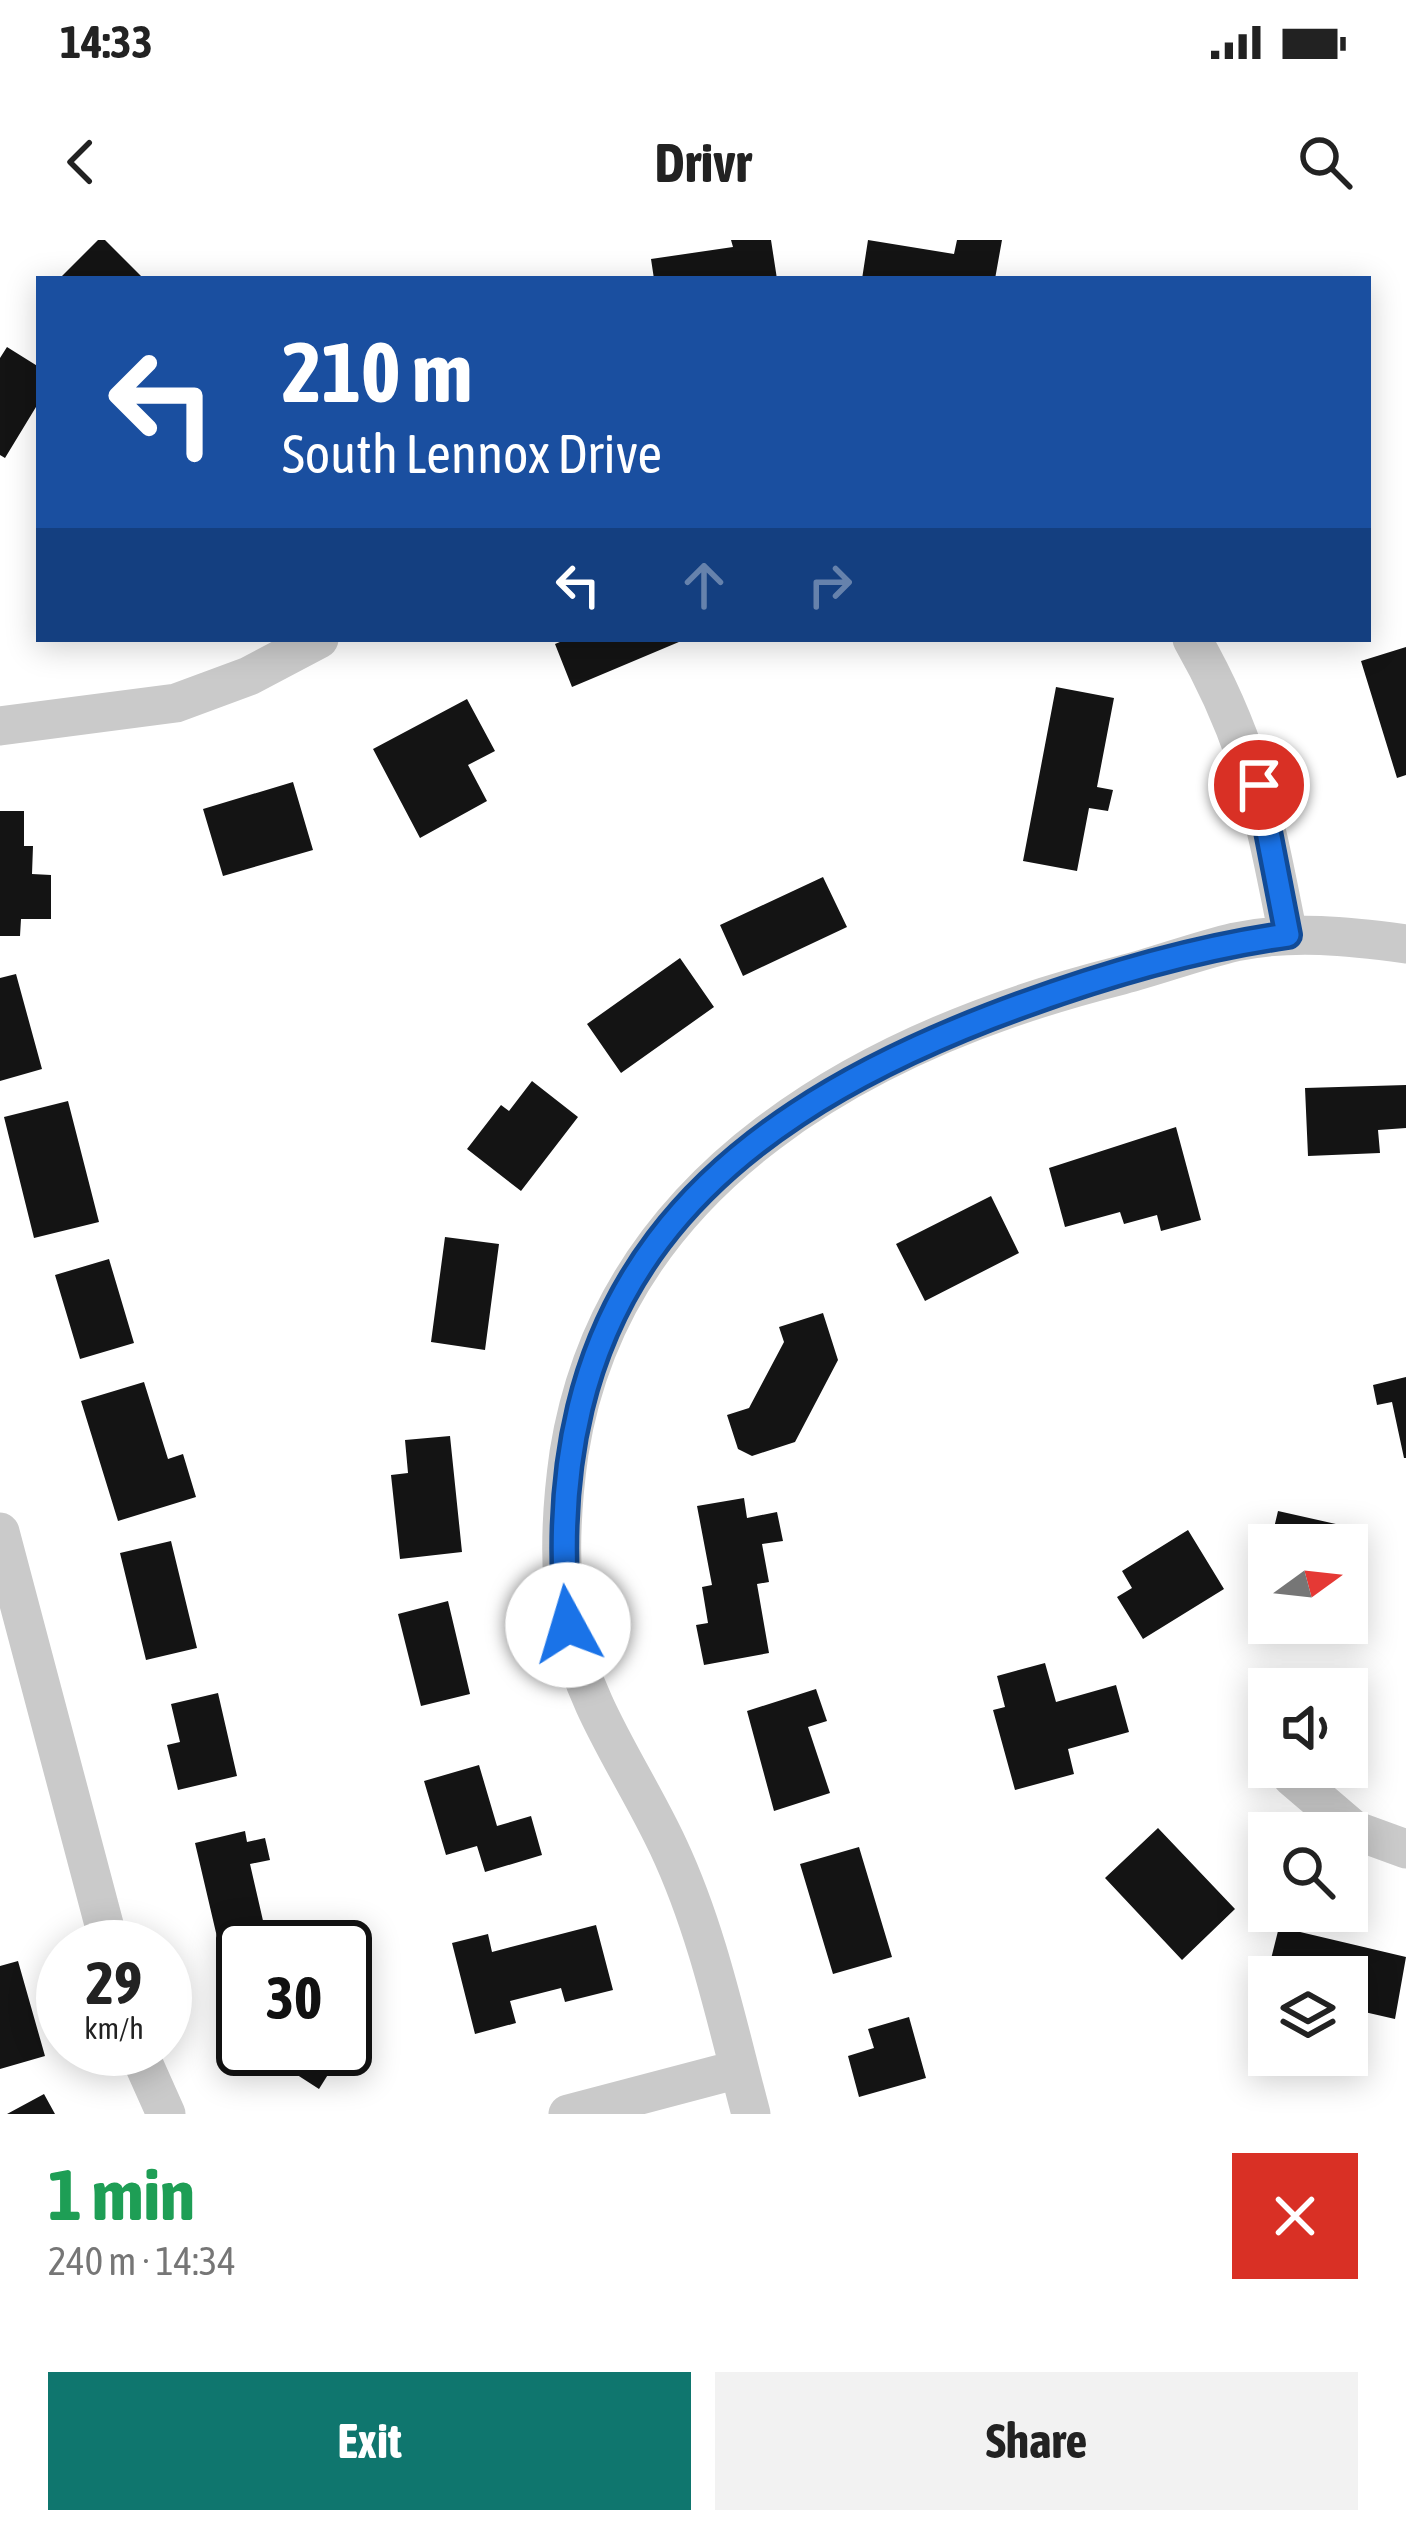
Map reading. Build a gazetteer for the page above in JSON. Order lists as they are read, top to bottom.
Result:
{
  "north": "right",
  "page": {
    "status": "14:33",
    "header": "Drivr",
    "turn": ["210 m", "South Lennox Drive"],
    "speed": "29 km/h",
    "limit": "30",
    "heading": ["1 min", "240 m · 14:34"],
    "buttons": ["Exit", "Share"]
  }
}
